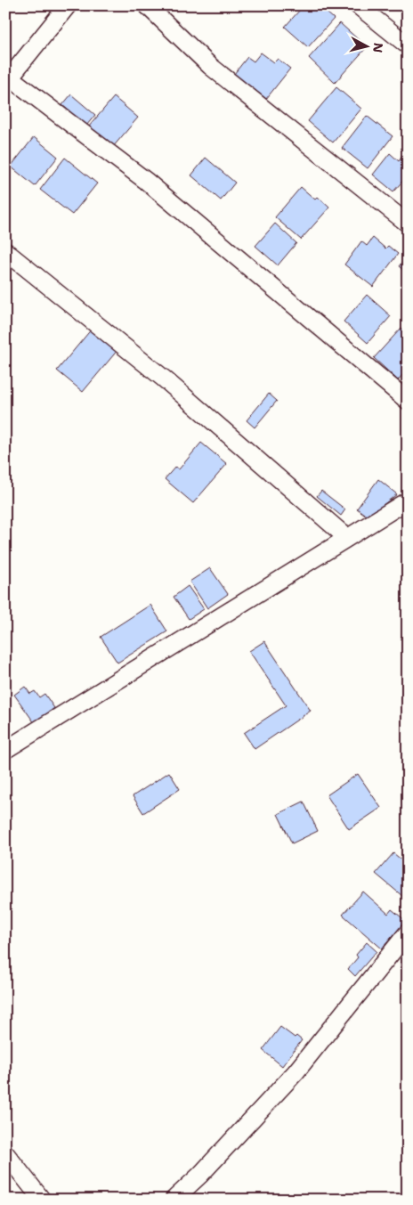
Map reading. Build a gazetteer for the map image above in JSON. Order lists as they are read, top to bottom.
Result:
{
  "north": "right"
}
